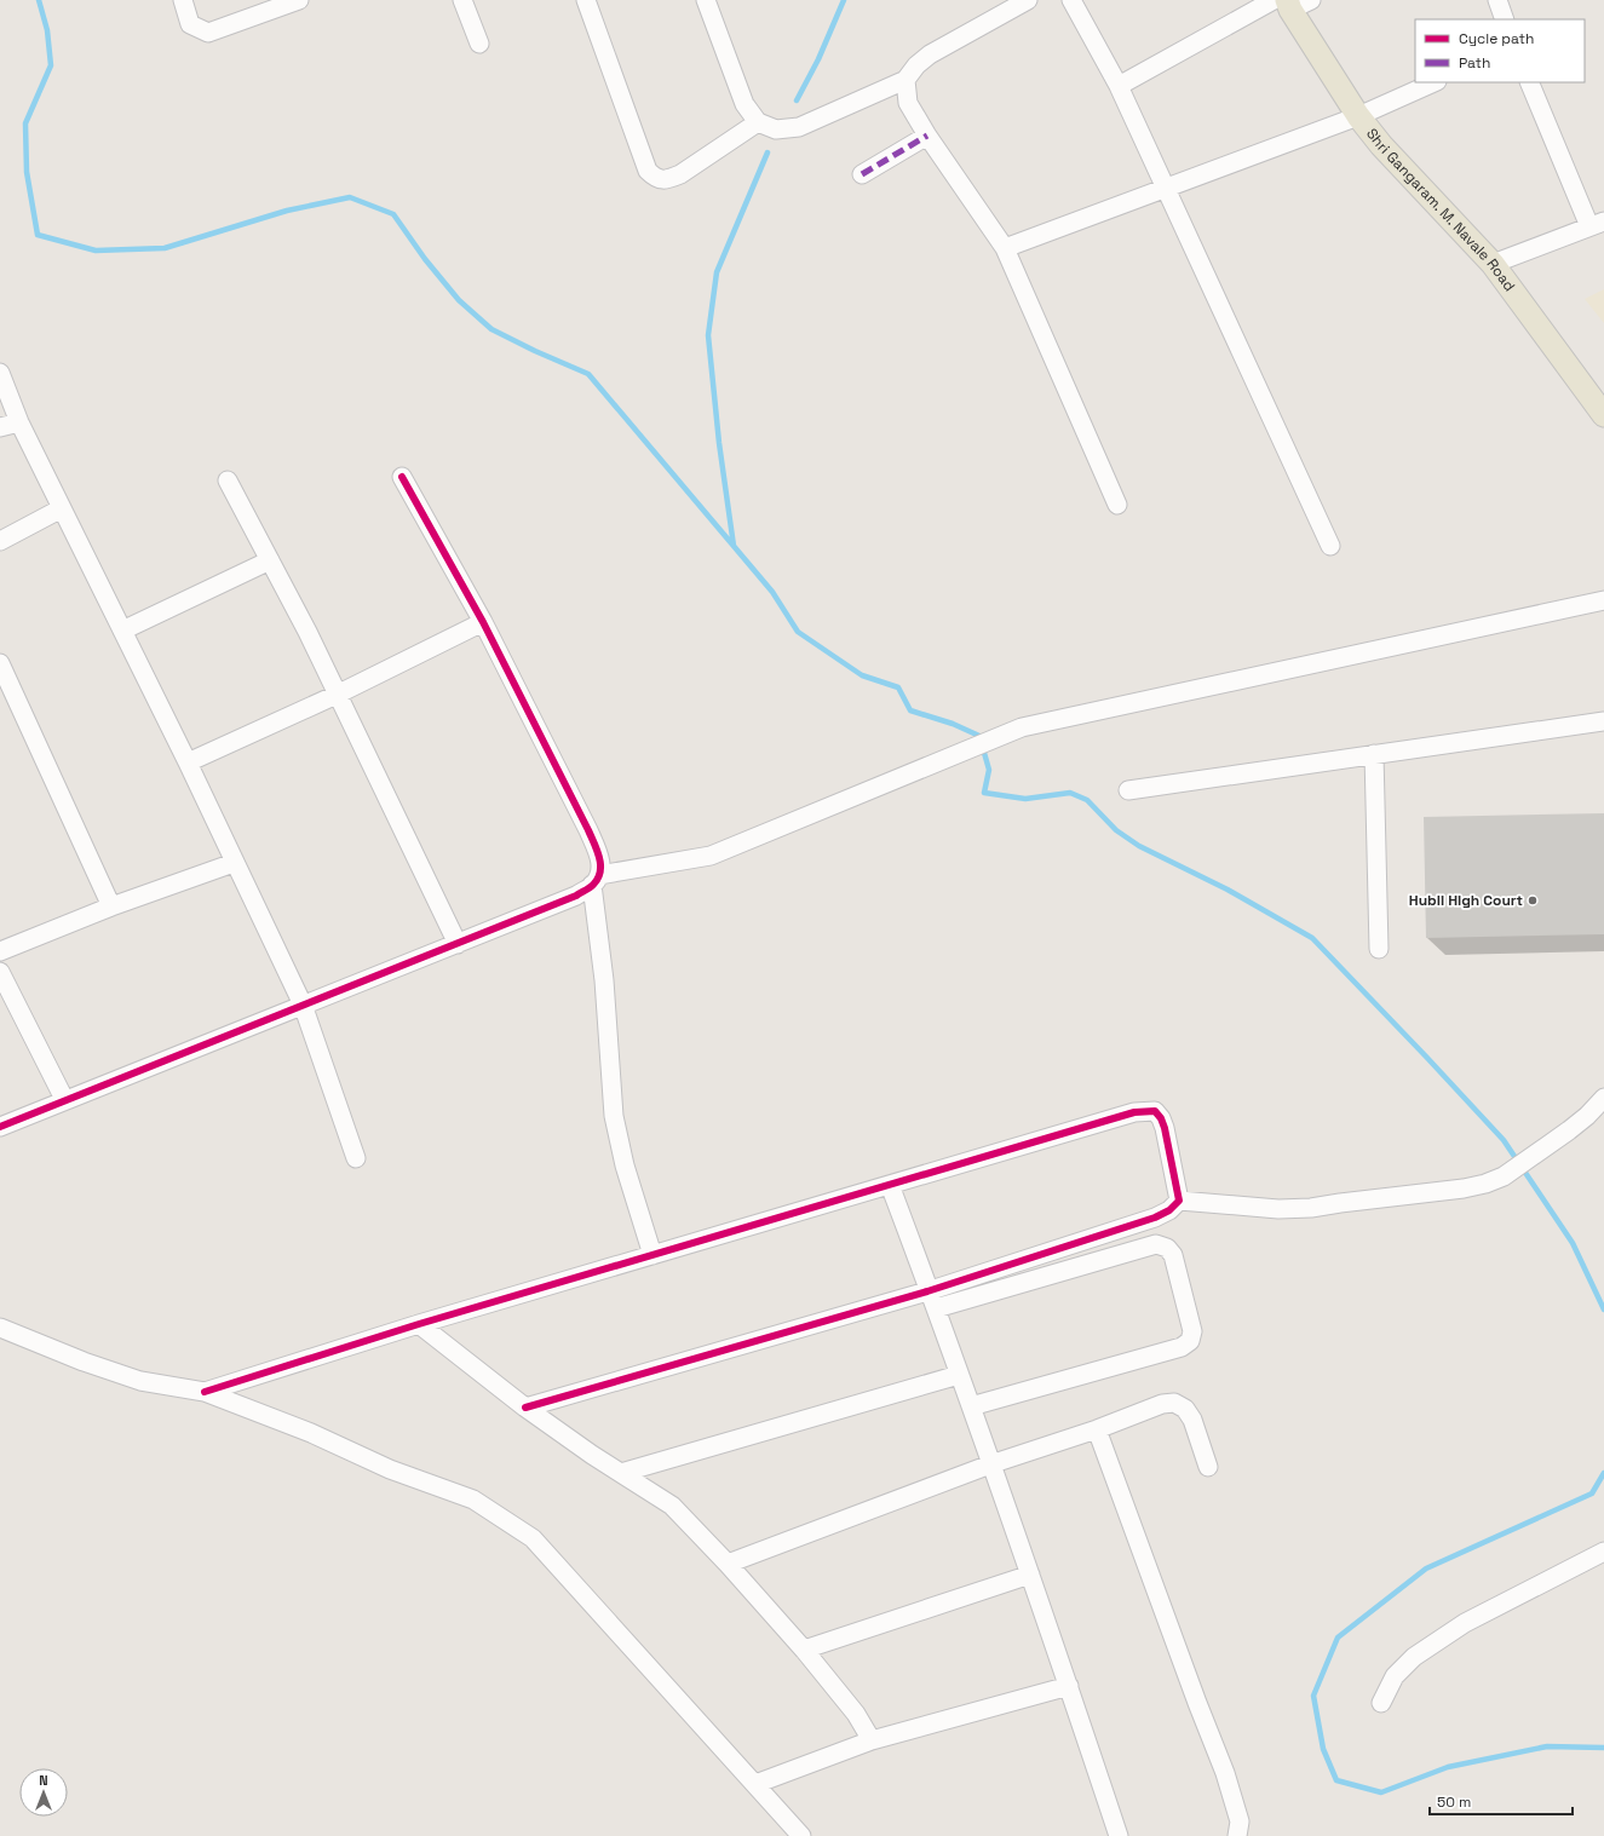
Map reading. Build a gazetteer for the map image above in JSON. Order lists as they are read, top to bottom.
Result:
{
  "streets": {
    "main road": ["Shri Gangaram. M. Navale Road"]
  },
  "places": ["Hubli High Court"],
  "legend": ["Cycle path", "Path"],
  "scale_bar": "50 m",
  "north": "top"
}
